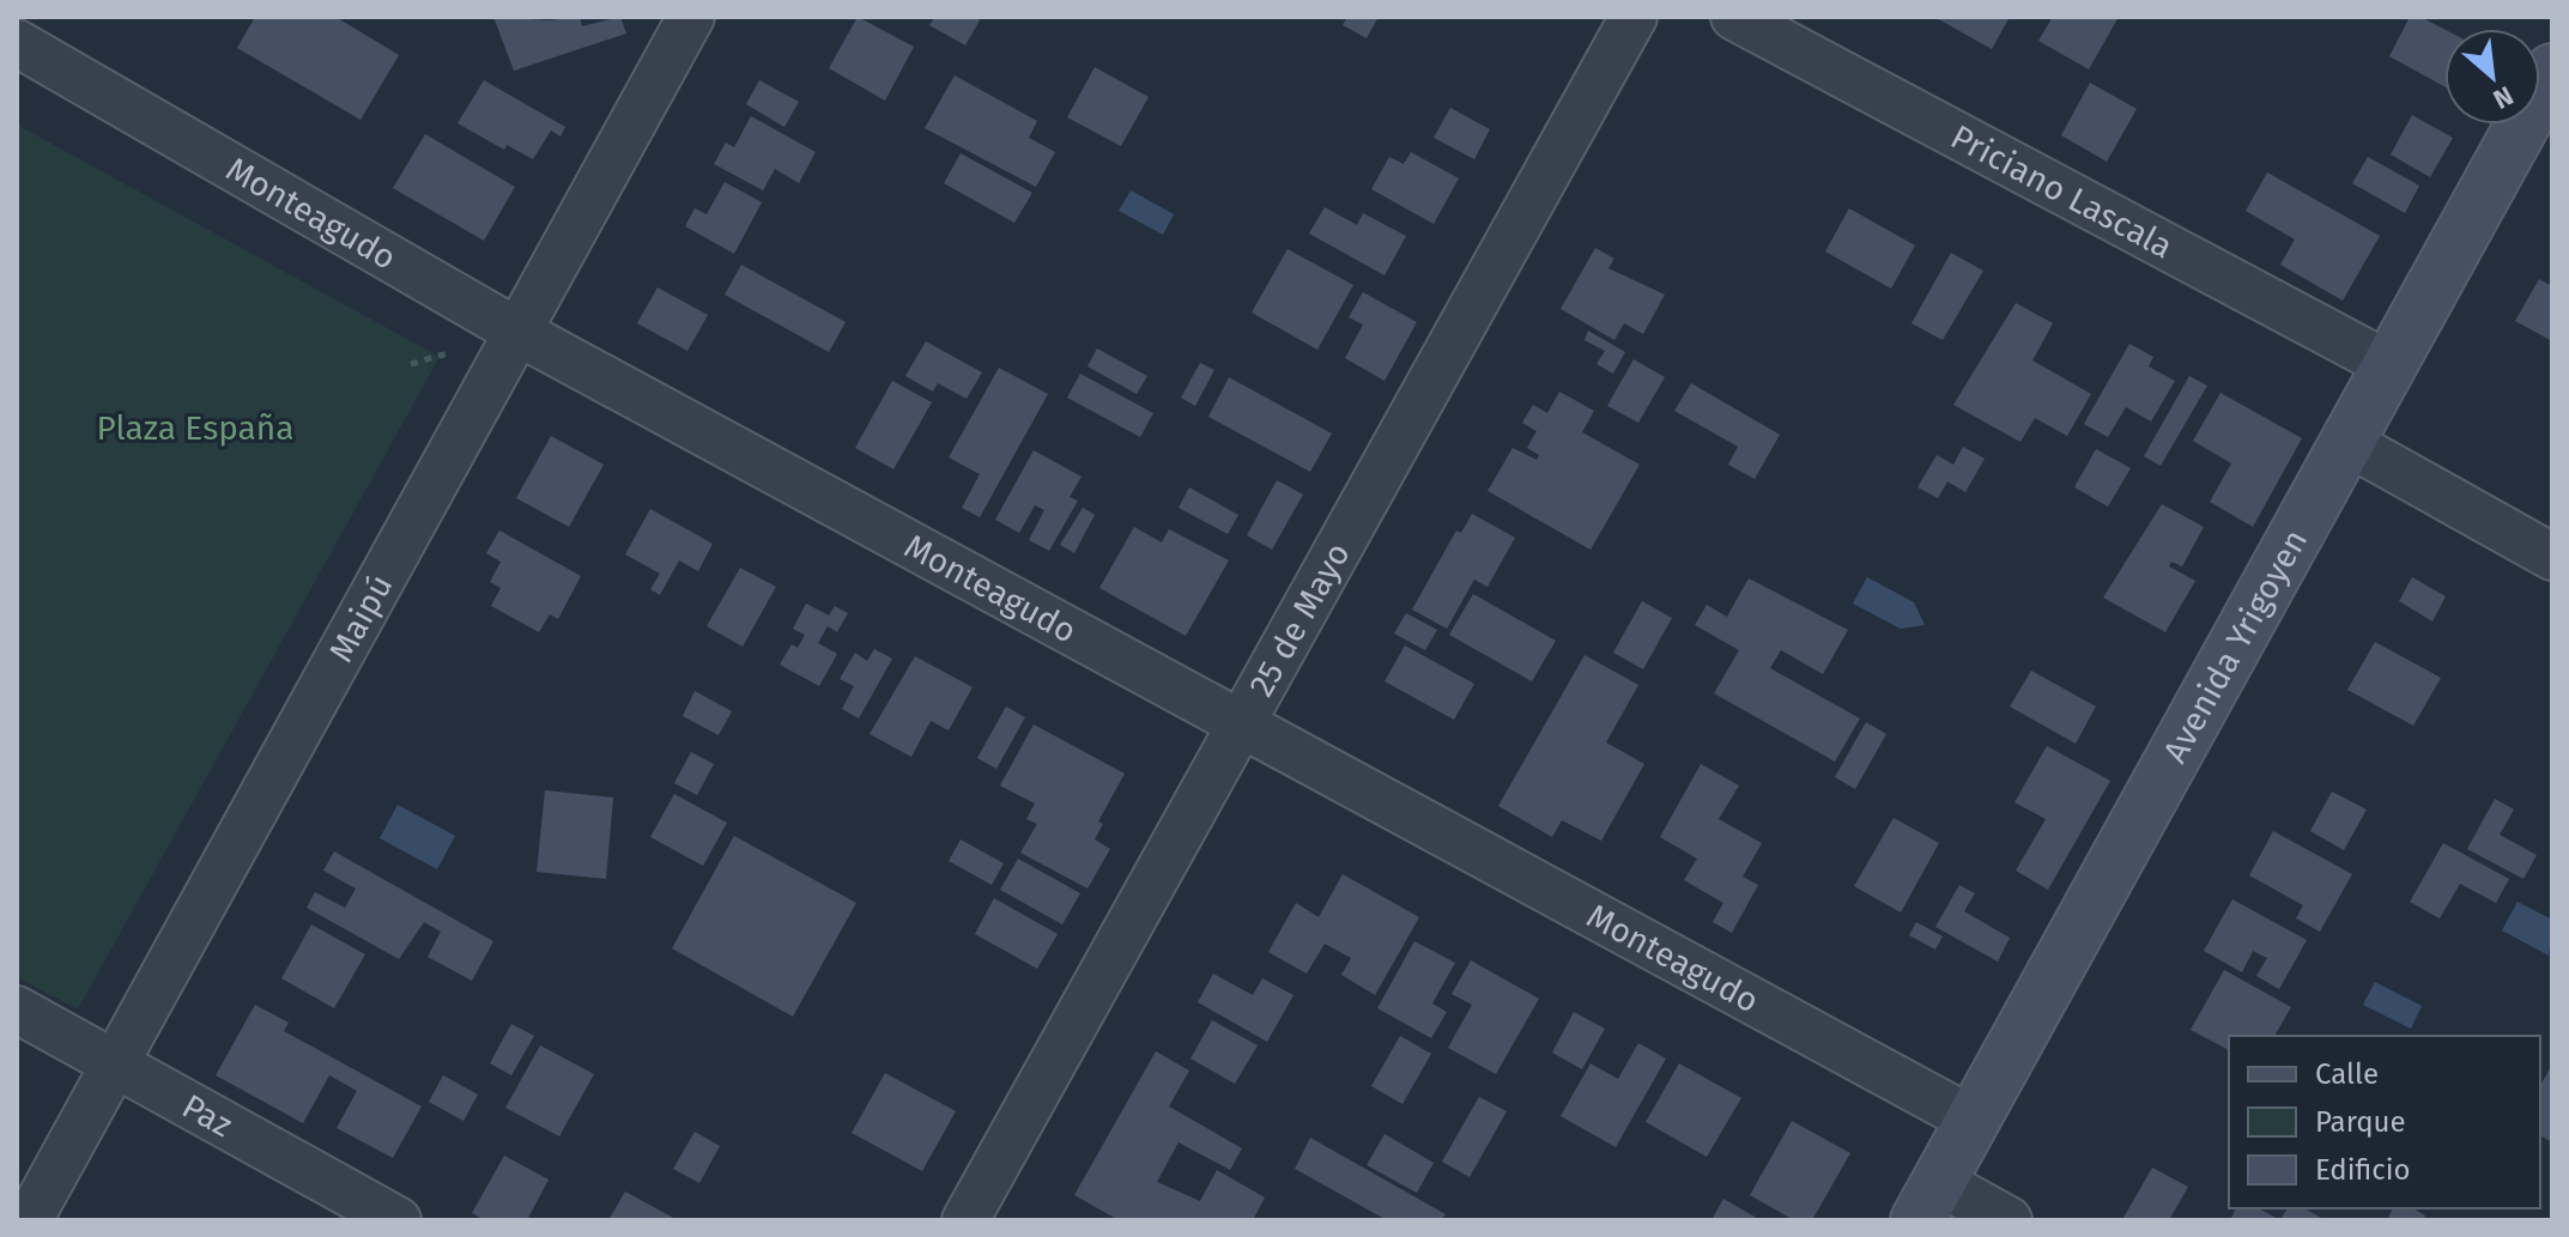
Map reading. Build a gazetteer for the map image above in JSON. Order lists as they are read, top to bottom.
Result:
{
  "streets": {
    "main road": ["Avenida Yrigoyen"],
    "street": [
      "Priciano Lascala",
      "Monteagudo",
      "Maipú",
      "25 de Mayo",
      "Paz"
    ]
  },
  "crossings": [
    ["Priciano Lascala", "Avenida Yrigoyen"],
    ["Monteagudo", "Maipú"],
    ["Monteagudo", "25 de Mayo"],
    ["Monteagudo", "Avenida Yrigoyen"],
    ["Maipú", "Paz"]
  ],
  "parks": ["Plaza España"],
  "legend": ["Calle", "Parque", "Edificio"],
  "north": "bottom right"
}
